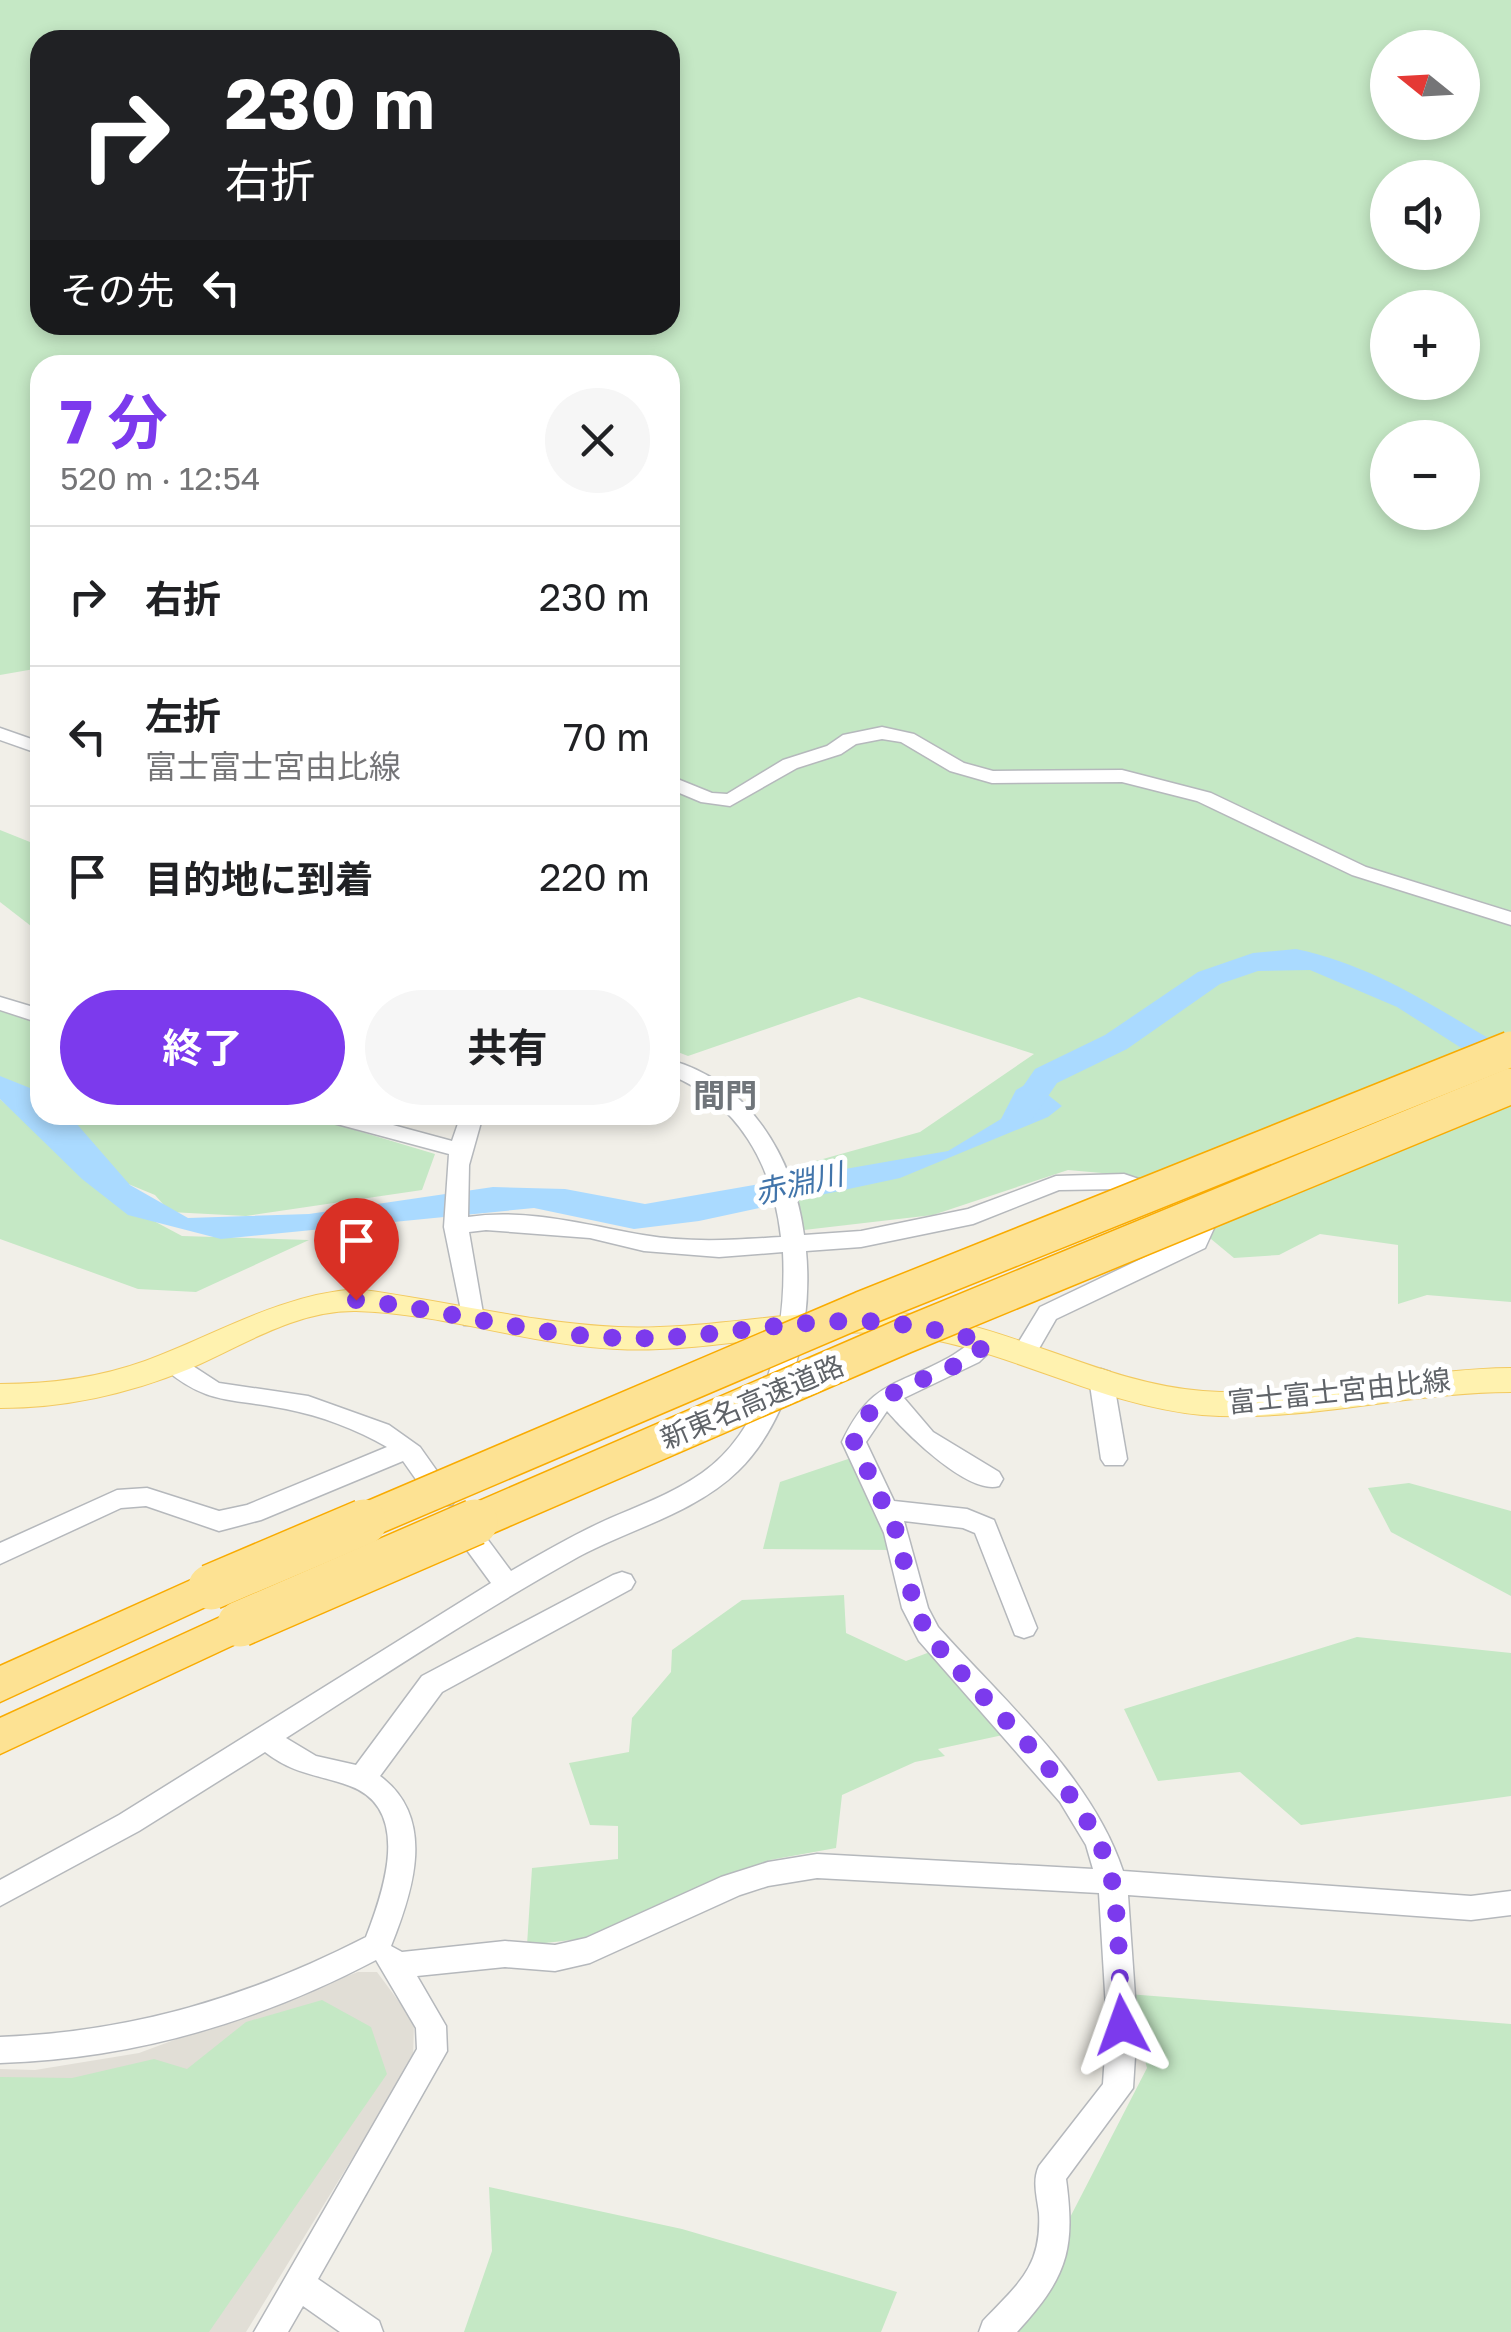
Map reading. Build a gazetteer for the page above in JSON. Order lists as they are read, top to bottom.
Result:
{
  "streets": {
    "highway": ["新東名高速道路"],
    "main road": ["富士富士宮由比線"]
  },
  "districts": ["間門"],
  "water": ["赤淵川"],
  "north": "left",
  "page": {
    "map_buttons": ["+", "−"],
    "turn": ["230 m", "右折"],
    "then": "その先",
    "heading": ["7 分", "520 m · 12:54"],
    "list": [
      {
        "name": "右折",
        "value": "230 m"
      },
      {
        "name": "左折",
        "note": "富士富士宮由比線",
        "value": "70 m"
      },
      {
        "name": "目的地に到着",
        "value": "220 m"
      }
    ],
    "buttons": ["終了", "共有"]
  }
}
